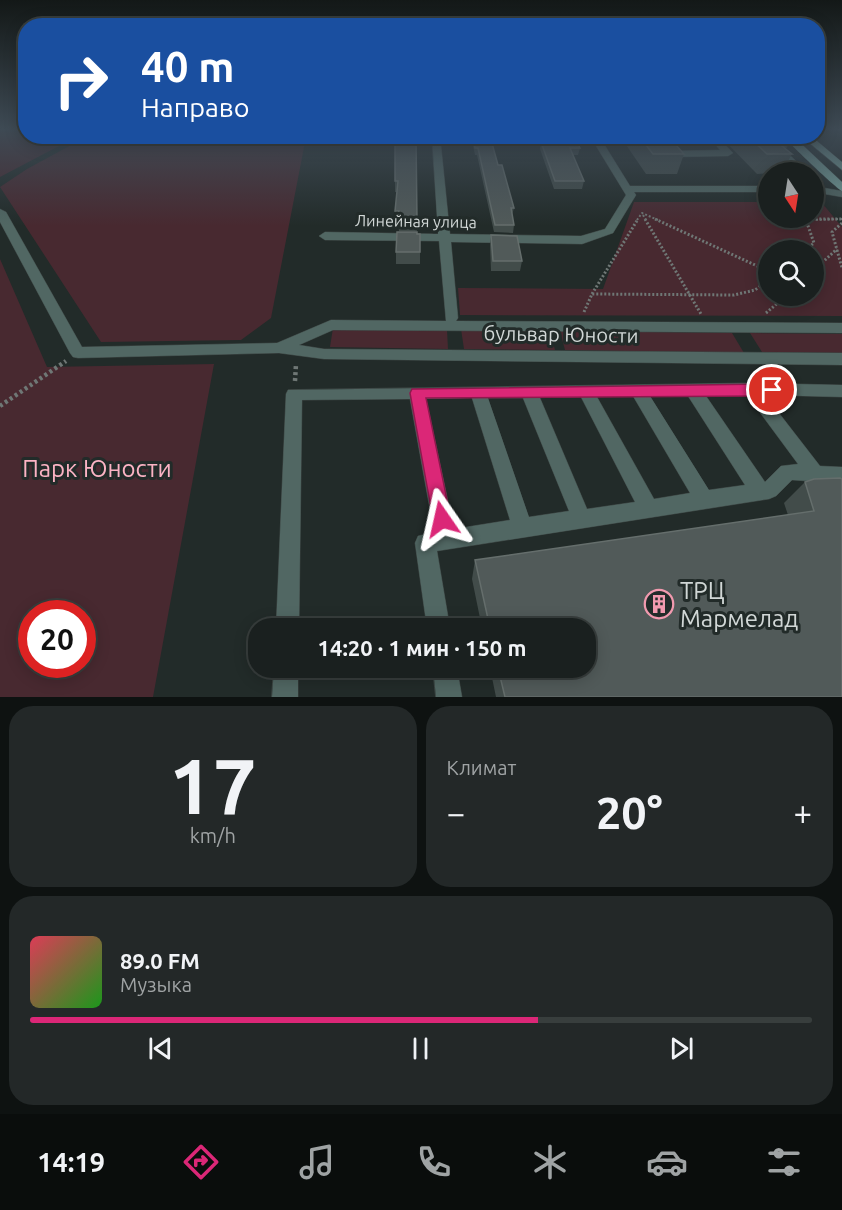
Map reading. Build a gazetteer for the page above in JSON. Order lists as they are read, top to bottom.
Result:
{
  "streets": {
    "street": ["Линейная улица", "бульвар Юности"]
  },
  "parks": ["Парк Юности"],
  "places": {
    "building": ["ТРЦ Мармелад"]
  },
  "north": "bottom",
  "page": {
    "turn": ["40 m", "Направо"],
    "limit": "20",
    "trip": "14:20 · 1 мин · 150 m",
    "tile": [
      ["17", "km/h"],
      "Климат"
    ],
    "heat": ["−", "20°", "+"],
    "song": ["89.0 FM", "Музыка"],
    "tabs": "14:19"
  }
}
